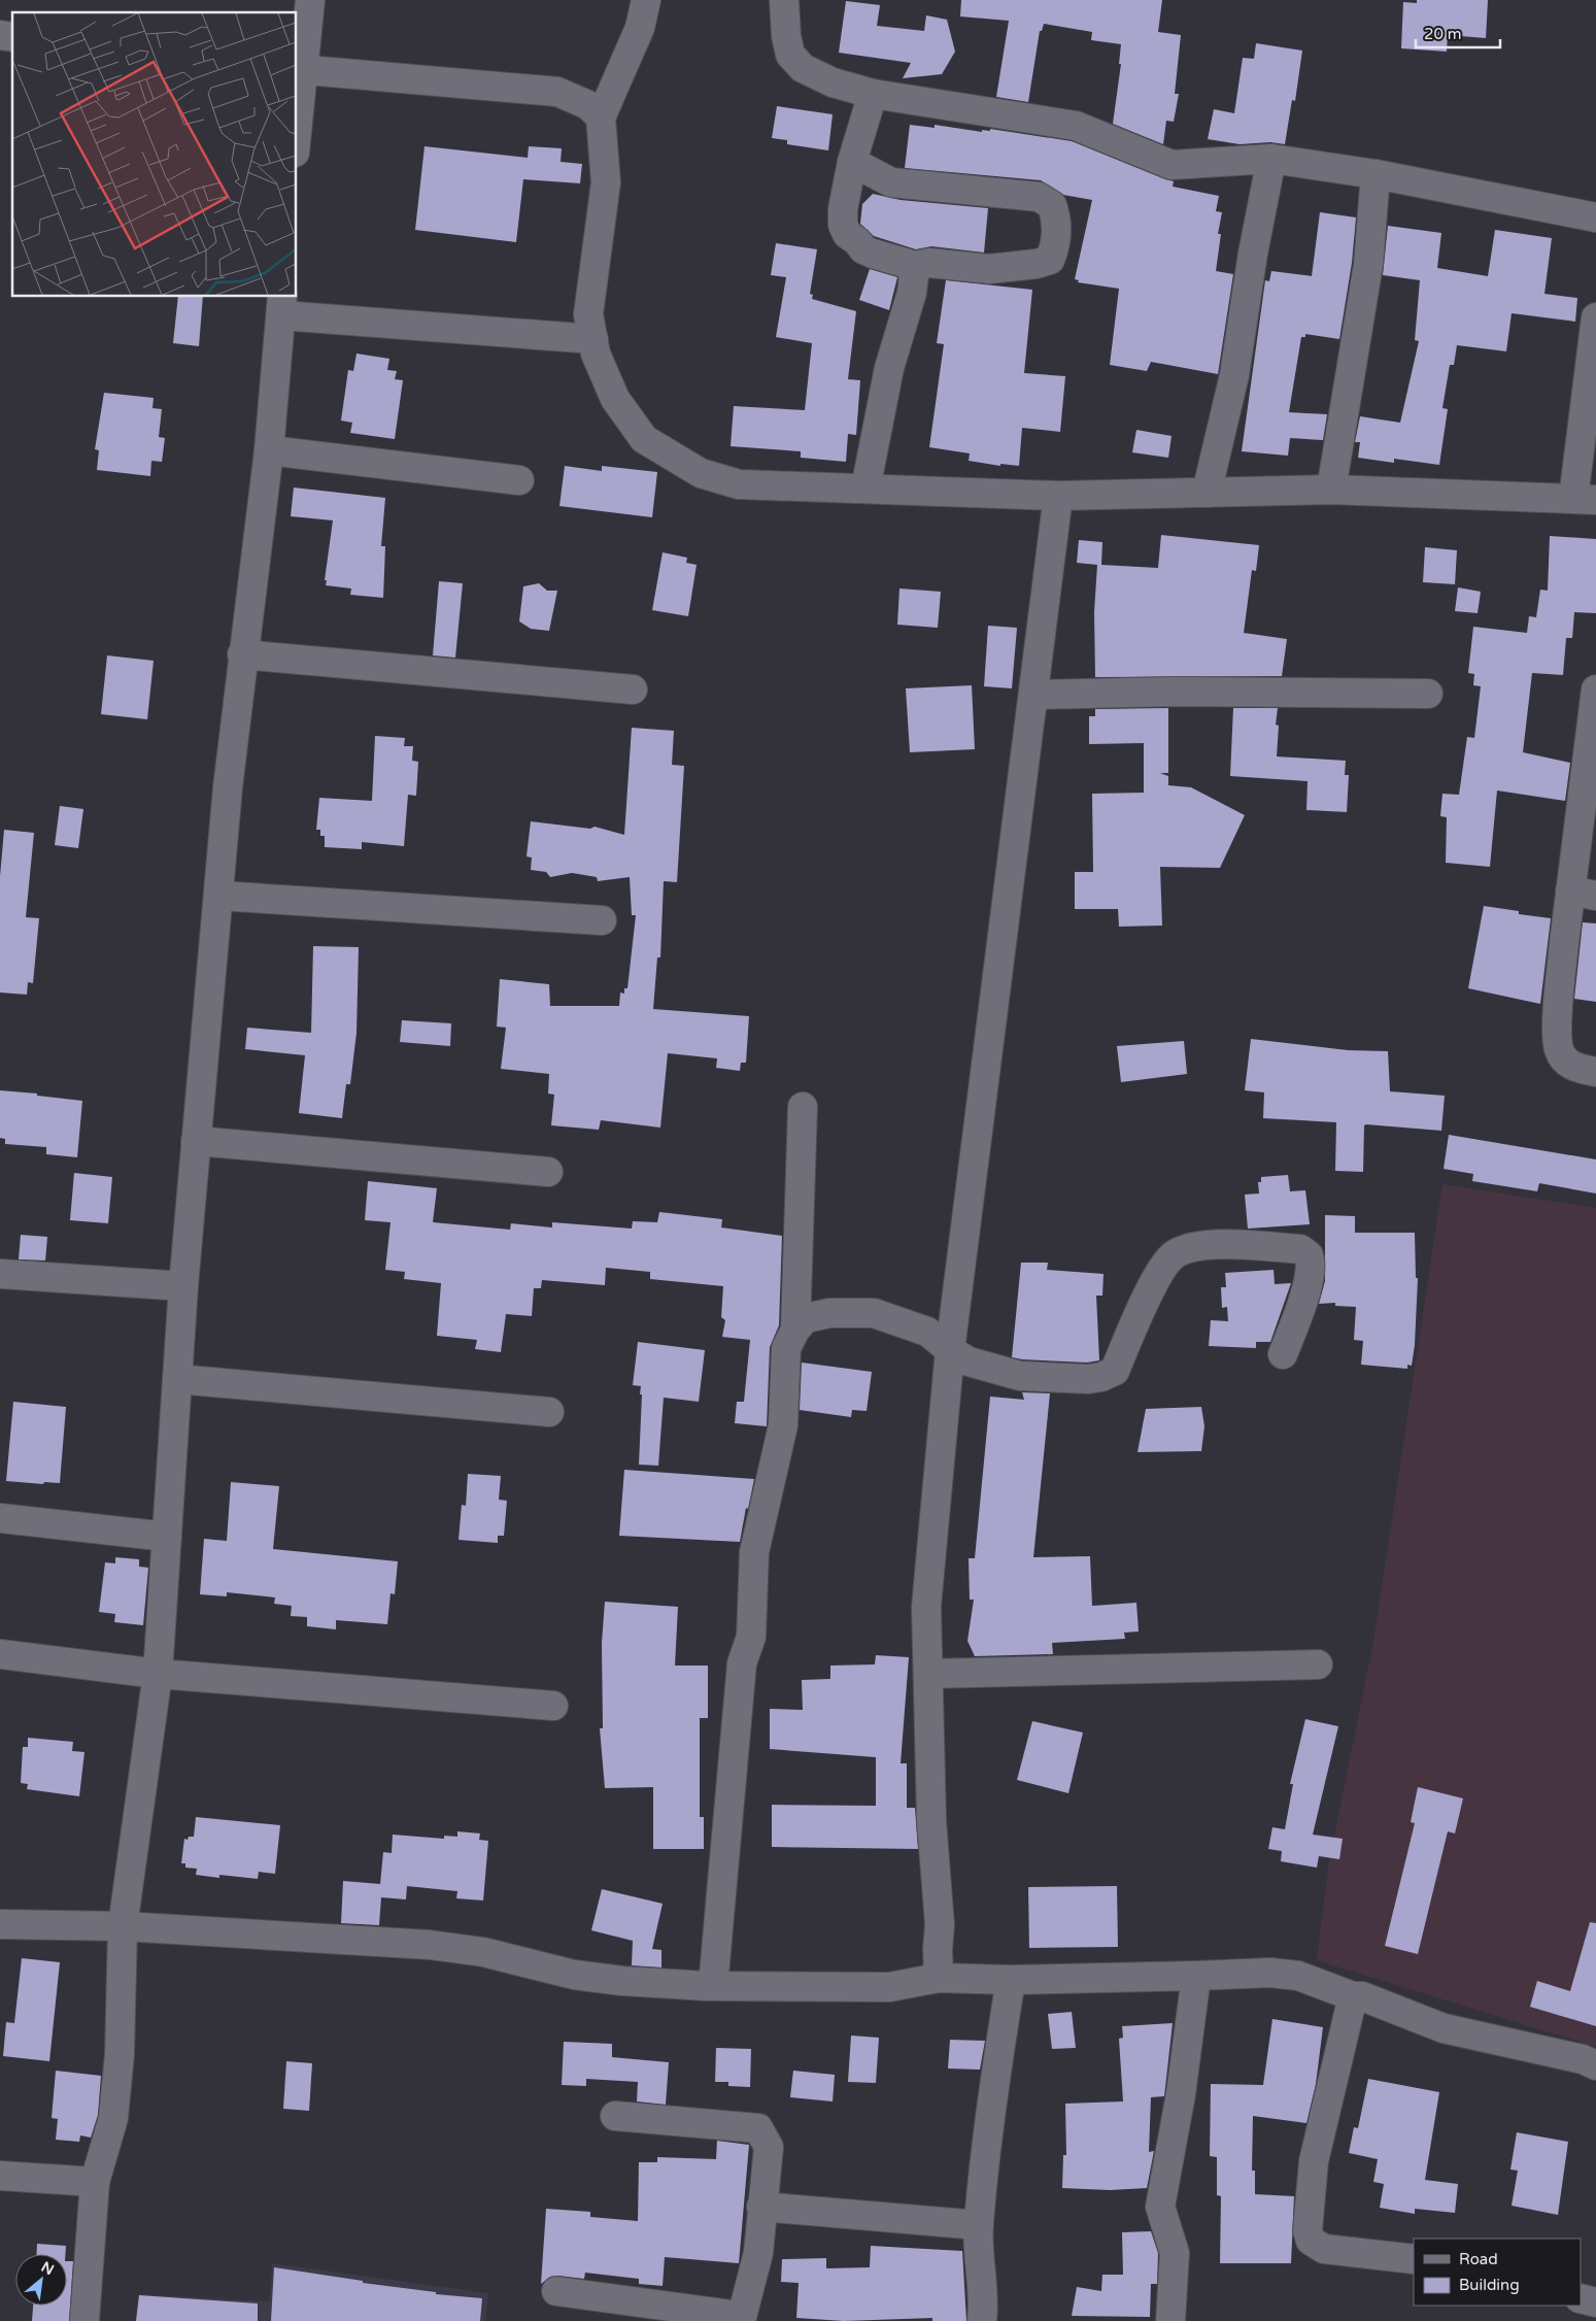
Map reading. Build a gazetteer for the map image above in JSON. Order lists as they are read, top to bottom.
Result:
{
  "legend": ["Road", "Building"],
  "scale_bar": "20 m",
  "north": "top right"
}
